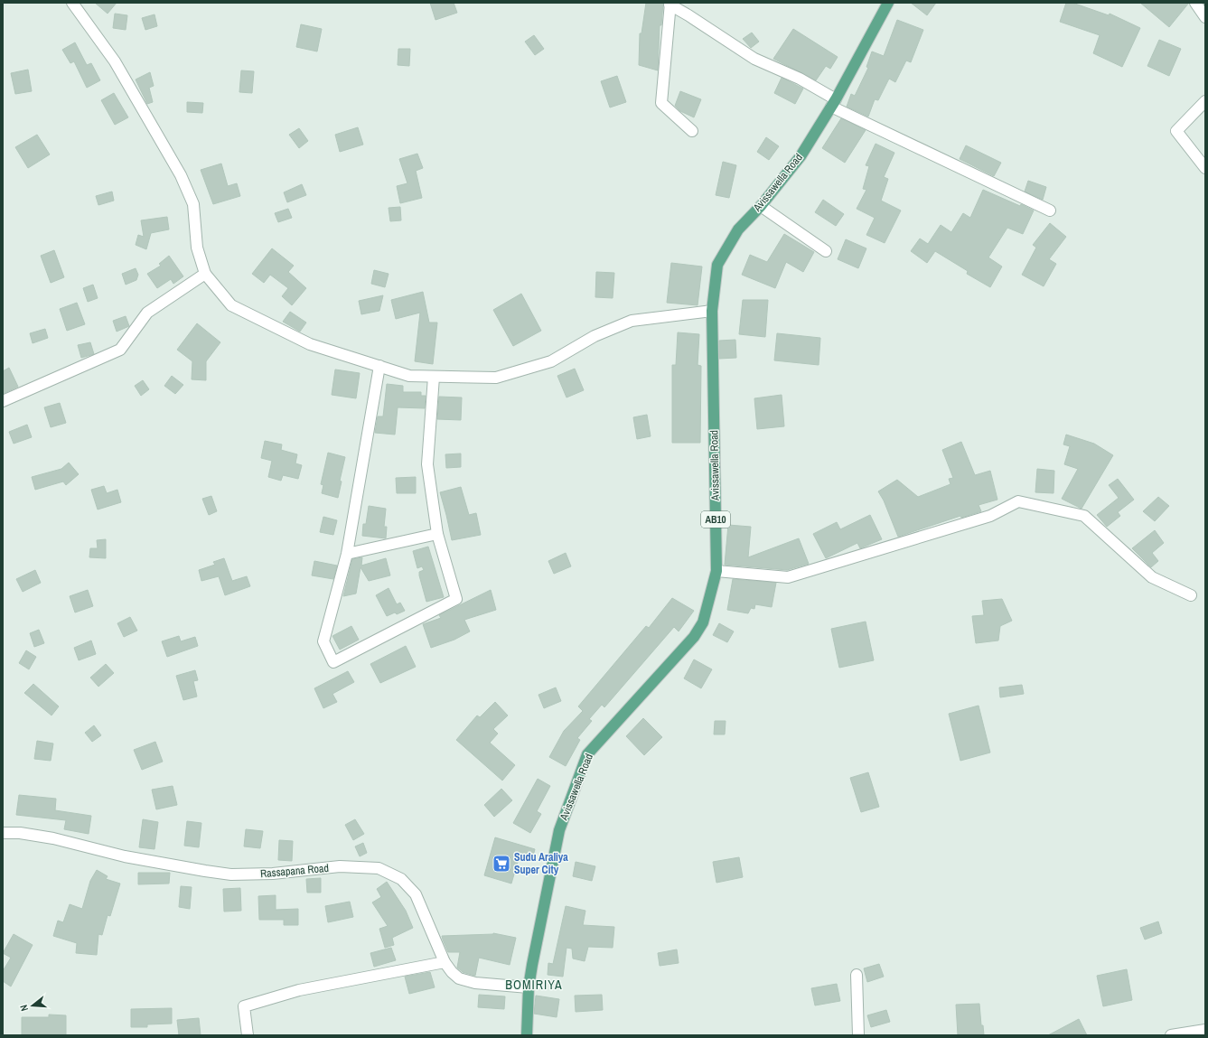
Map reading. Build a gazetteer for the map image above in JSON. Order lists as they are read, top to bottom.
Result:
{
  "streets": {
    "main road": ["Avissawella Road", "AB10"],
    "street": ["Rassapana Road"]
  },
  "crossings": [
    ["Avissawella Road", "Rassapana Road"]
  ],
  "districts": ["BOMIRIYA"],
  "places": {
    "supermarket": ["Sudu Araliya Super City"]
  },
  "north": "left"
}
